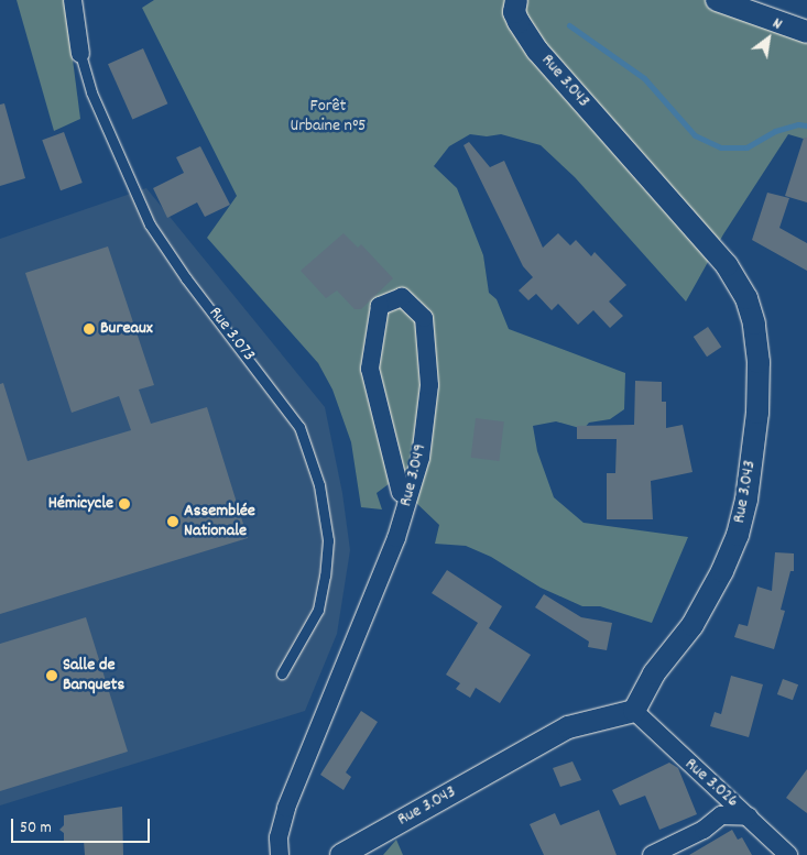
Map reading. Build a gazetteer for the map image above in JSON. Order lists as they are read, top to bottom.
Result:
{
  "streets": {
    "street": [
      "Rue 3.043",
      "Rue 3.073",
      "Rue 3.049",
      "Rue 3.026"
    ]
  },
  "crossings": [
    ["Rue 3.043", "Rue 3.026"]
  ],
  "parks": ["Forêt Urbaine n°5"],
  "places": [
    "Bureaux",
    "Hémicycle",
    "Assemblée Nationale",
    "Salle de Banquets"
  ],
  "scale_bar": "50 m",
  "north": "top right"
}
